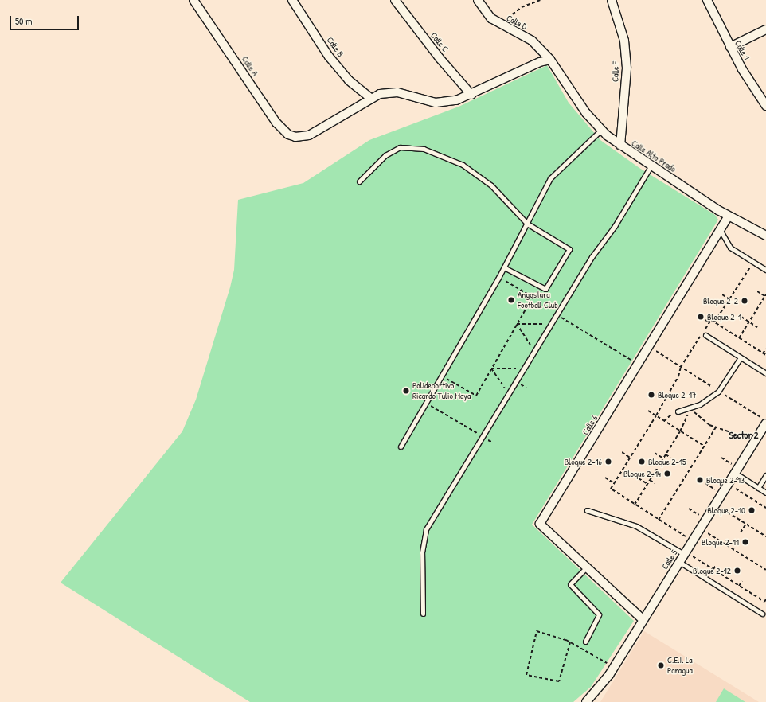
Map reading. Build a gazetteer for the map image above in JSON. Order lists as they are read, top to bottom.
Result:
{
  "streets": {
    "street": [
      "Calle D",
      "Calle C",
      "Calle B",
      "Calle 1",
      "Calle A",
      "Calle F",
      "Calle Alto Prado",
      "Calle 6",
      "Calle 5"
    ]
  },
  "crossings": [
    ["Calle D", "Calle Alto Prado"],
    ["Calle B", "Calle A"],
    ["Calle F", "Calle Alto Prado"],
    ["Calle Alto Prado", "Calle 6"],
    ["Calle 6", "Calle 5"]
  ],
  "districts": ["Sector 2"],
  "places": [
    "Angostura Football Club",
    "Bloque 2-2",
    "Bloque 2-1",
    "Polideportivo Ricardo Tulio Maya",
    "Bloque 2-17",
    "Bloque 2-16",
    "Bloque 2-15",
    "Bloque 2-14",
    "Bloque 2-13",
    "Bloque 2-10",
    "Bloque 2-11",
    "Bloque 2-12",
    "C.E.I. La Paragua"
  ],
  "scale_bar": "50 m"
}
